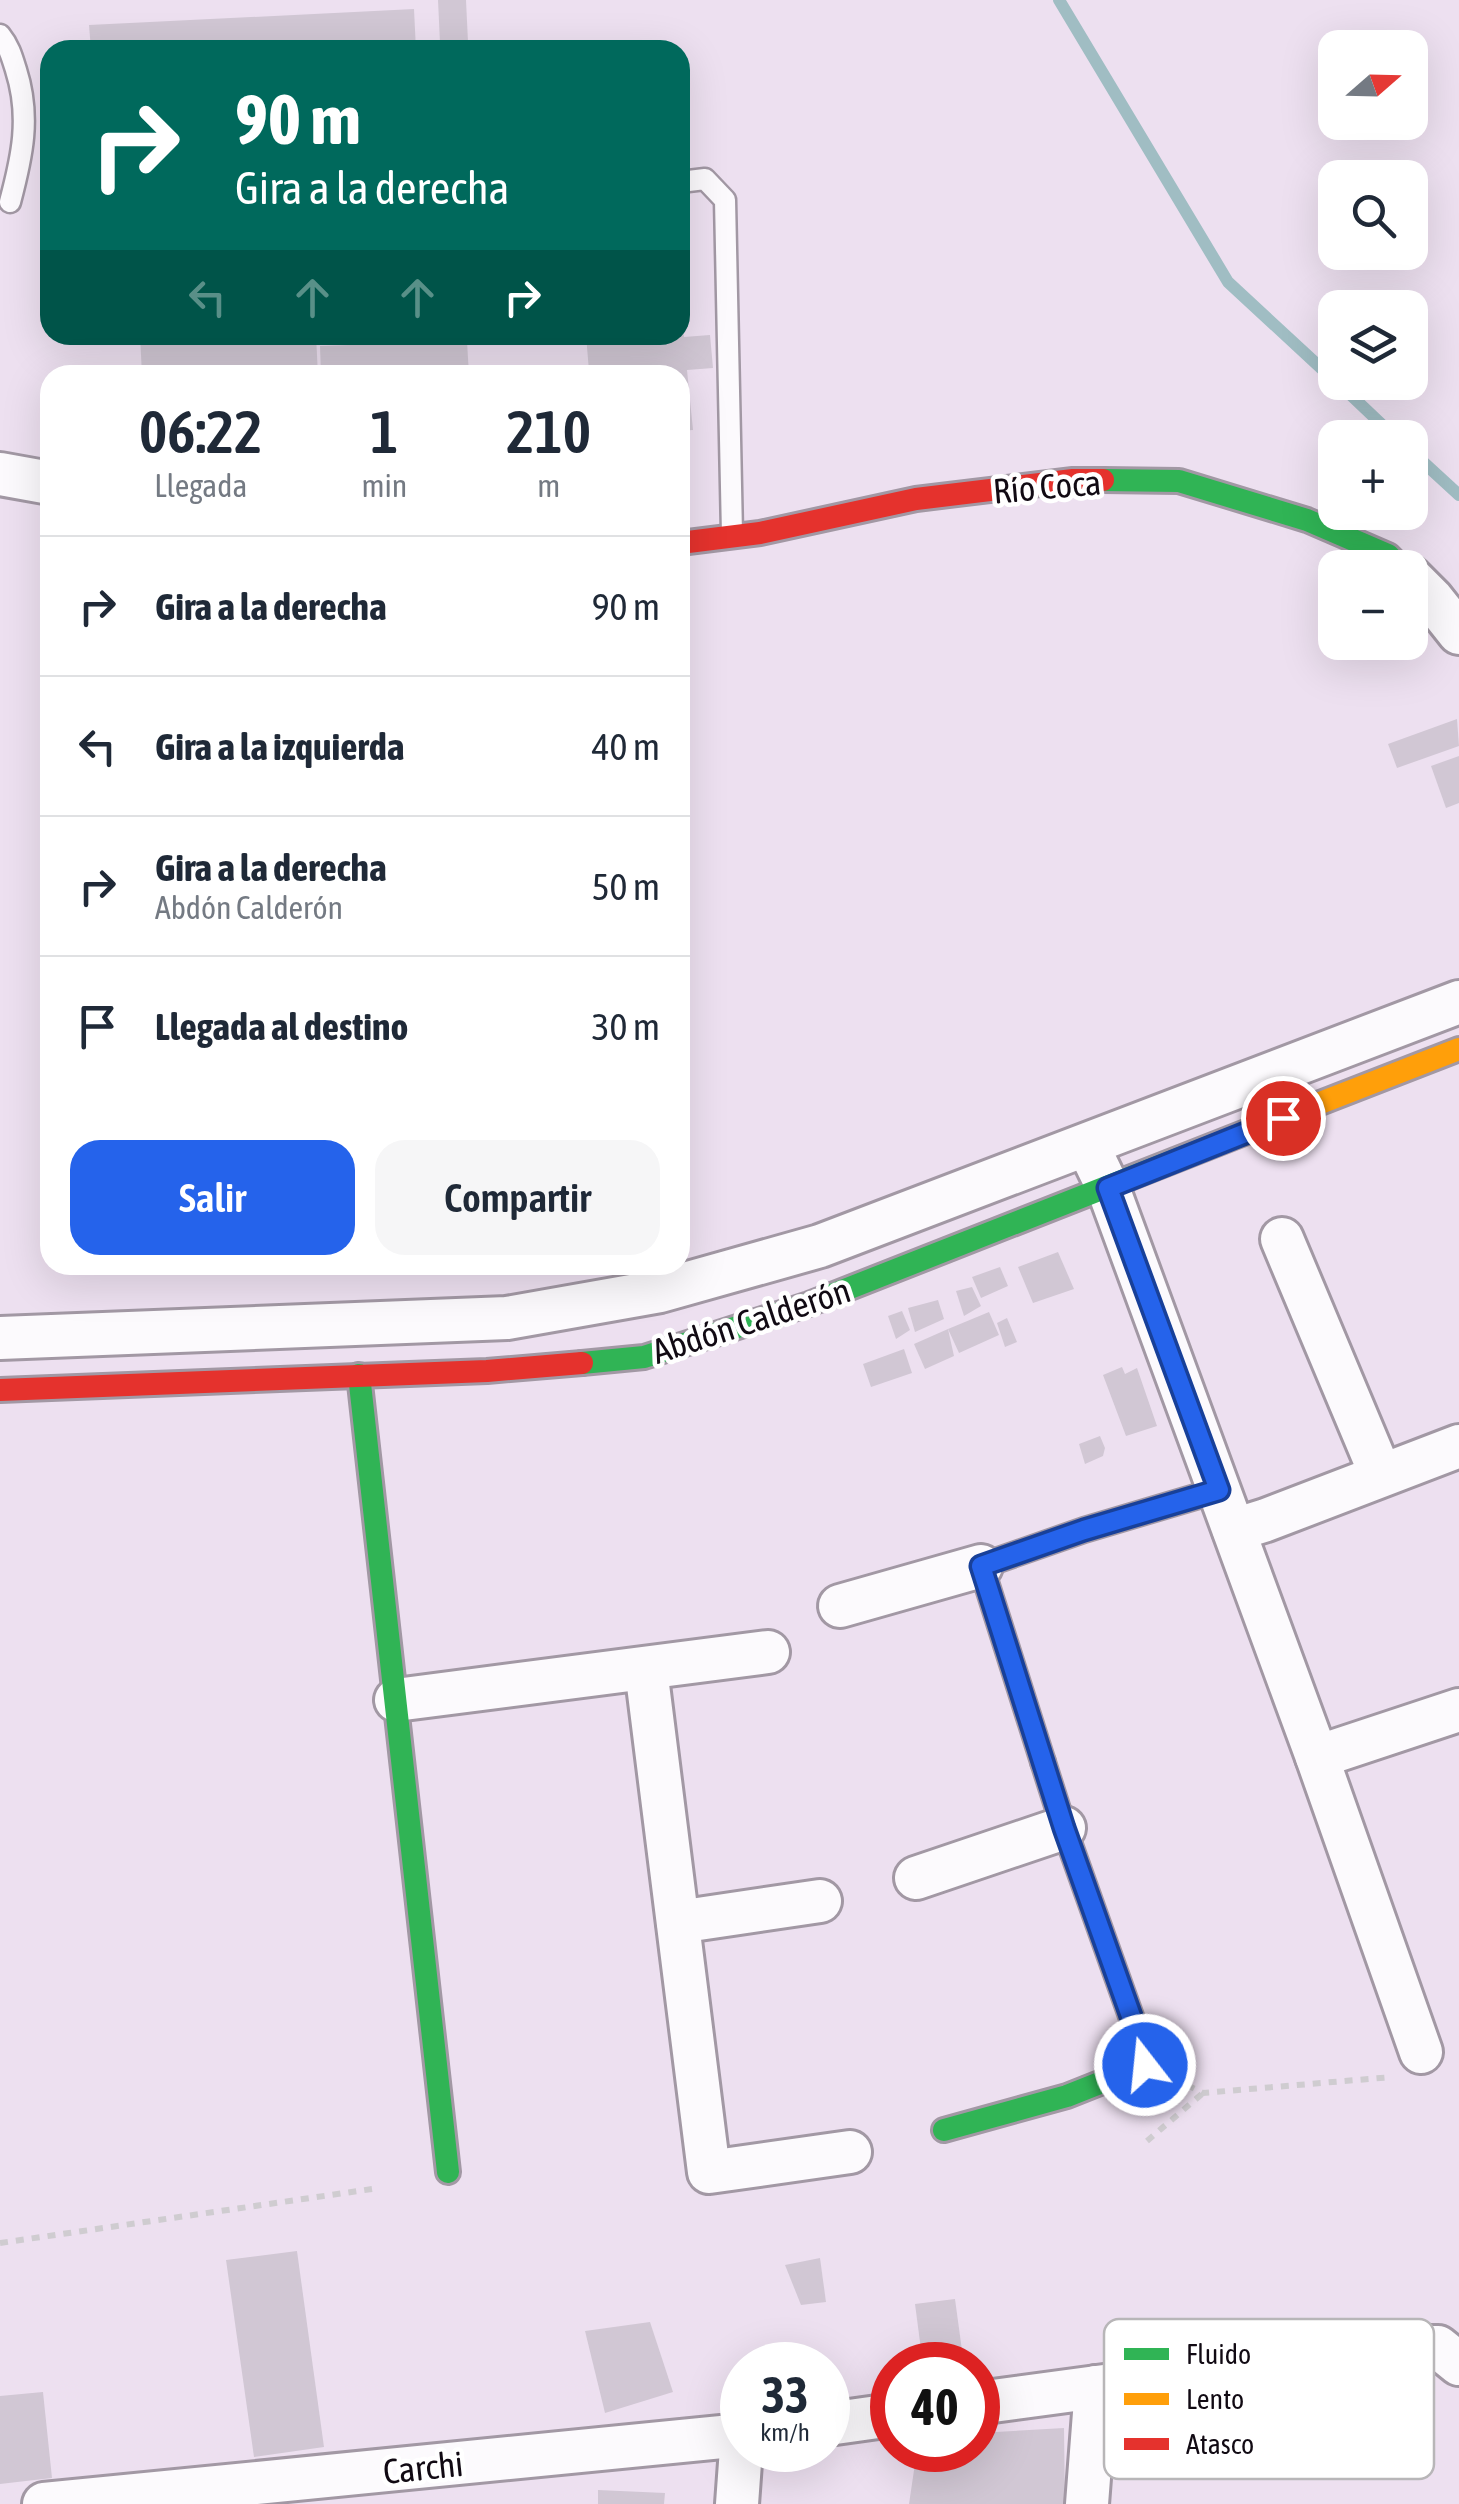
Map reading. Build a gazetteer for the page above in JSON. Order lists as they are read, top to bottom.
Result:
{
  "streets": {
    "street": ["Río Coca", "Abdón Calderón", "Carchi"]
  },
  "legend": ["Fluido", "Lento", "Atasco"],
  "north": "right",
  "page": {
    "map_buttons": ["+", "−"],
    "turn": ["90 m", "Gira a la derecha"],
    "eta": [
      "06:22",
      "Llegada",
      "1",
      "min",
      "210",
      "m"
    ],
    "list": [
      {
        "name": "Gira a la derecha",
        "value": "90 m"
      },
      {
        "name": "Gira a la izquierda",
        "value": "40 m"
      },
      {
        "name": "Gira a la derecha",
        "note": "Abdón Calderón",
        "value": "50 m"
      },
      {
        "name": "Llegada al destino",
        "value": "30 m"
      }
    ],
    "buttons": ["Salir", "Compartir"],
    "speed": "33 km/h",
    "limit": "40"
  }
}
